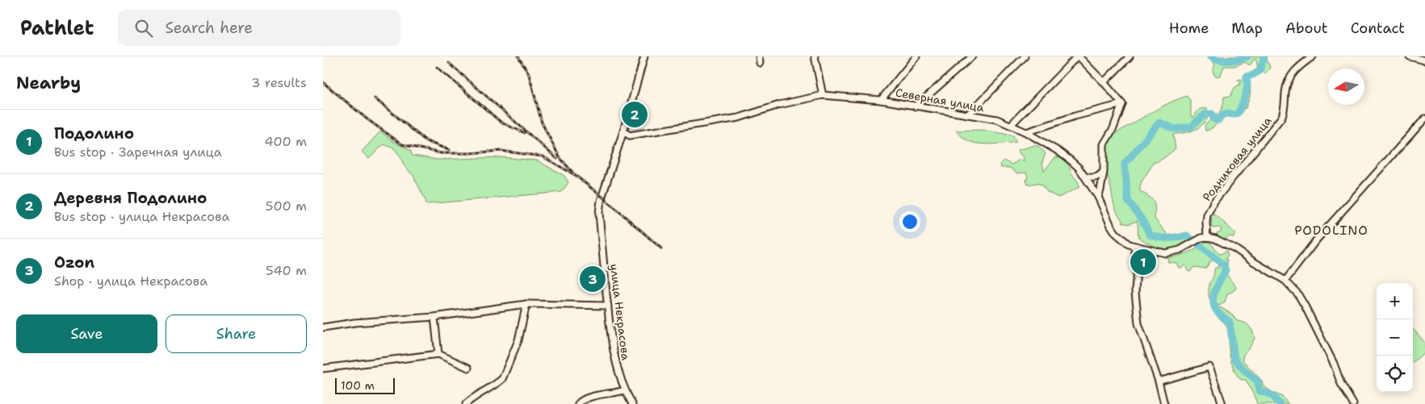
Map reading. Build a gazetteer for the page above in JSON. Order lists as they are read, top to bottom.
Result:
{
  "streets": {
    "street": ["Северная улица", "Родниковая улица", "улица Некрасова"]
  },
  "crossings": [
    ["Северная улица", "Родниковая улица"],
    ["Северная улица", "улица Некрасова"]
  ],
  "districts": ["PODOLINO"],
  "scale_bar": "100 m",
  "north": "left",
  "page": {
    "header": "Pathlet",
    "search": "Search here",
    "nav": [
      "Home",
      "Map",
      "About",
      "Contact"
    ],
    "heading": ["Nearby", "3 results"],
    "pins": ["2", "1", "3"],
    "list": [
      {
        "mark": "1",
        "name": "Подолино",
        "note": "Bus stop · Заречная улица",
        "value": "400 m"
      },
      {
        "mark": "2",
        "name": "Деревня Подолино",
        "note": "Bus stop · улица Некрасова",
        "value": "500 m"
      },
      {
        "mark": "3",
        "name": "Ozon",
        "note": "Shop · улица Некрасова",
        "value": "540 m"
      }
    ],
    "map_buttons": ["+", "−"],
    "buttons": ["Save", "Share"],
    "scale": "100 m"
  }
}
